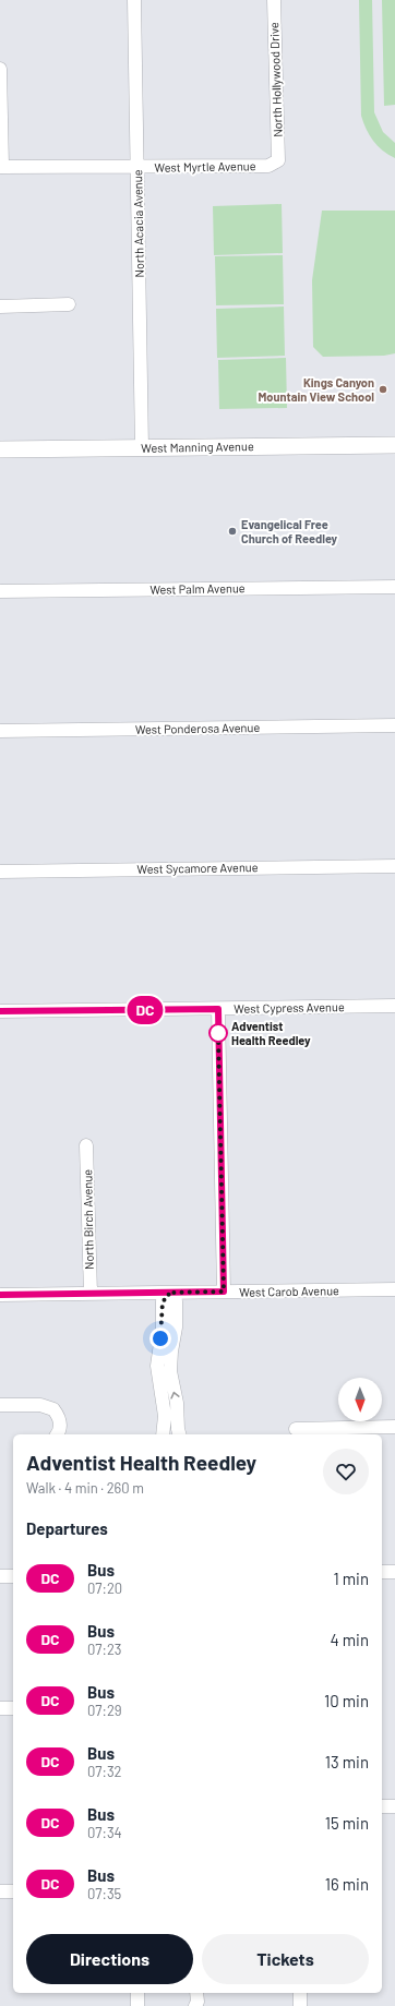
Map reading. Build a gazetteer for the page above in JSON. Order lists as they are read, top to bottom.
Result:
{
  "streets": {
    "main road": ["West Manning Avenue"],
    "street": [
      "North Hollywood Drive",
      "West Myrtle Avenue",
      "North Acacia Avenue",
      "West Palm Avenue",
      "West Ponderosa Avenue",
      "West Sycamore Avenue",
      "West Cypress Avenue",
      "North Birch Avenue",
      "West Carob Avenue"
    ]
  },
  "crossings": [
    ["North Hollywood Drive", "West Myrtle Avenue"],
    ["West Myrtle Avenue", "North Acacia Avenue"],
    ["North Acacia Avenue", "West Manning Avenue"],
    ["North Birch Avenue", "West Carob Avenue"]
  ],
  "places": ["Kings Canyon Mountain View School", "Evangelical Free Church of Reedley", "Adventist Health Reedley"],
  "lines": ["bus line DC"],
  "north": "bottom",
  "page": {
    "on_map": "DC",
    "heading": [
      ["Adventist Health Reedley", "Walk · 4 min · 260 m"],
      "Departures"
    ],
    "list": [
      {
        "mark": "DC",
        "name": "Bus",
        "note": "07:20",
        "value": "1 min"
      },
      {
        "mark": "DC",
        "name": "Bus",
        "note": "07:23",
        "value": "4 min"
      },
      {
        "mark": "DC",
        "name": "Bus",
        "note": "07:29",
        "value": "10 min"
      },
      {
        "mark": "DC",
        "name": "Bus",
        "note": "07:32",
        "value": "13 min"
      },
      {
        "mark": "DC",
        "name": "Bus",
        "note": "07:34",
        "value": "15 min"
      },
      {
        "mark": "DC",
        "name": "Bus",
        "note": "07:35",
        "value": "16 min"
      }
    ],
    "buttons": ["Directions", "Tickets"]
  }
}
